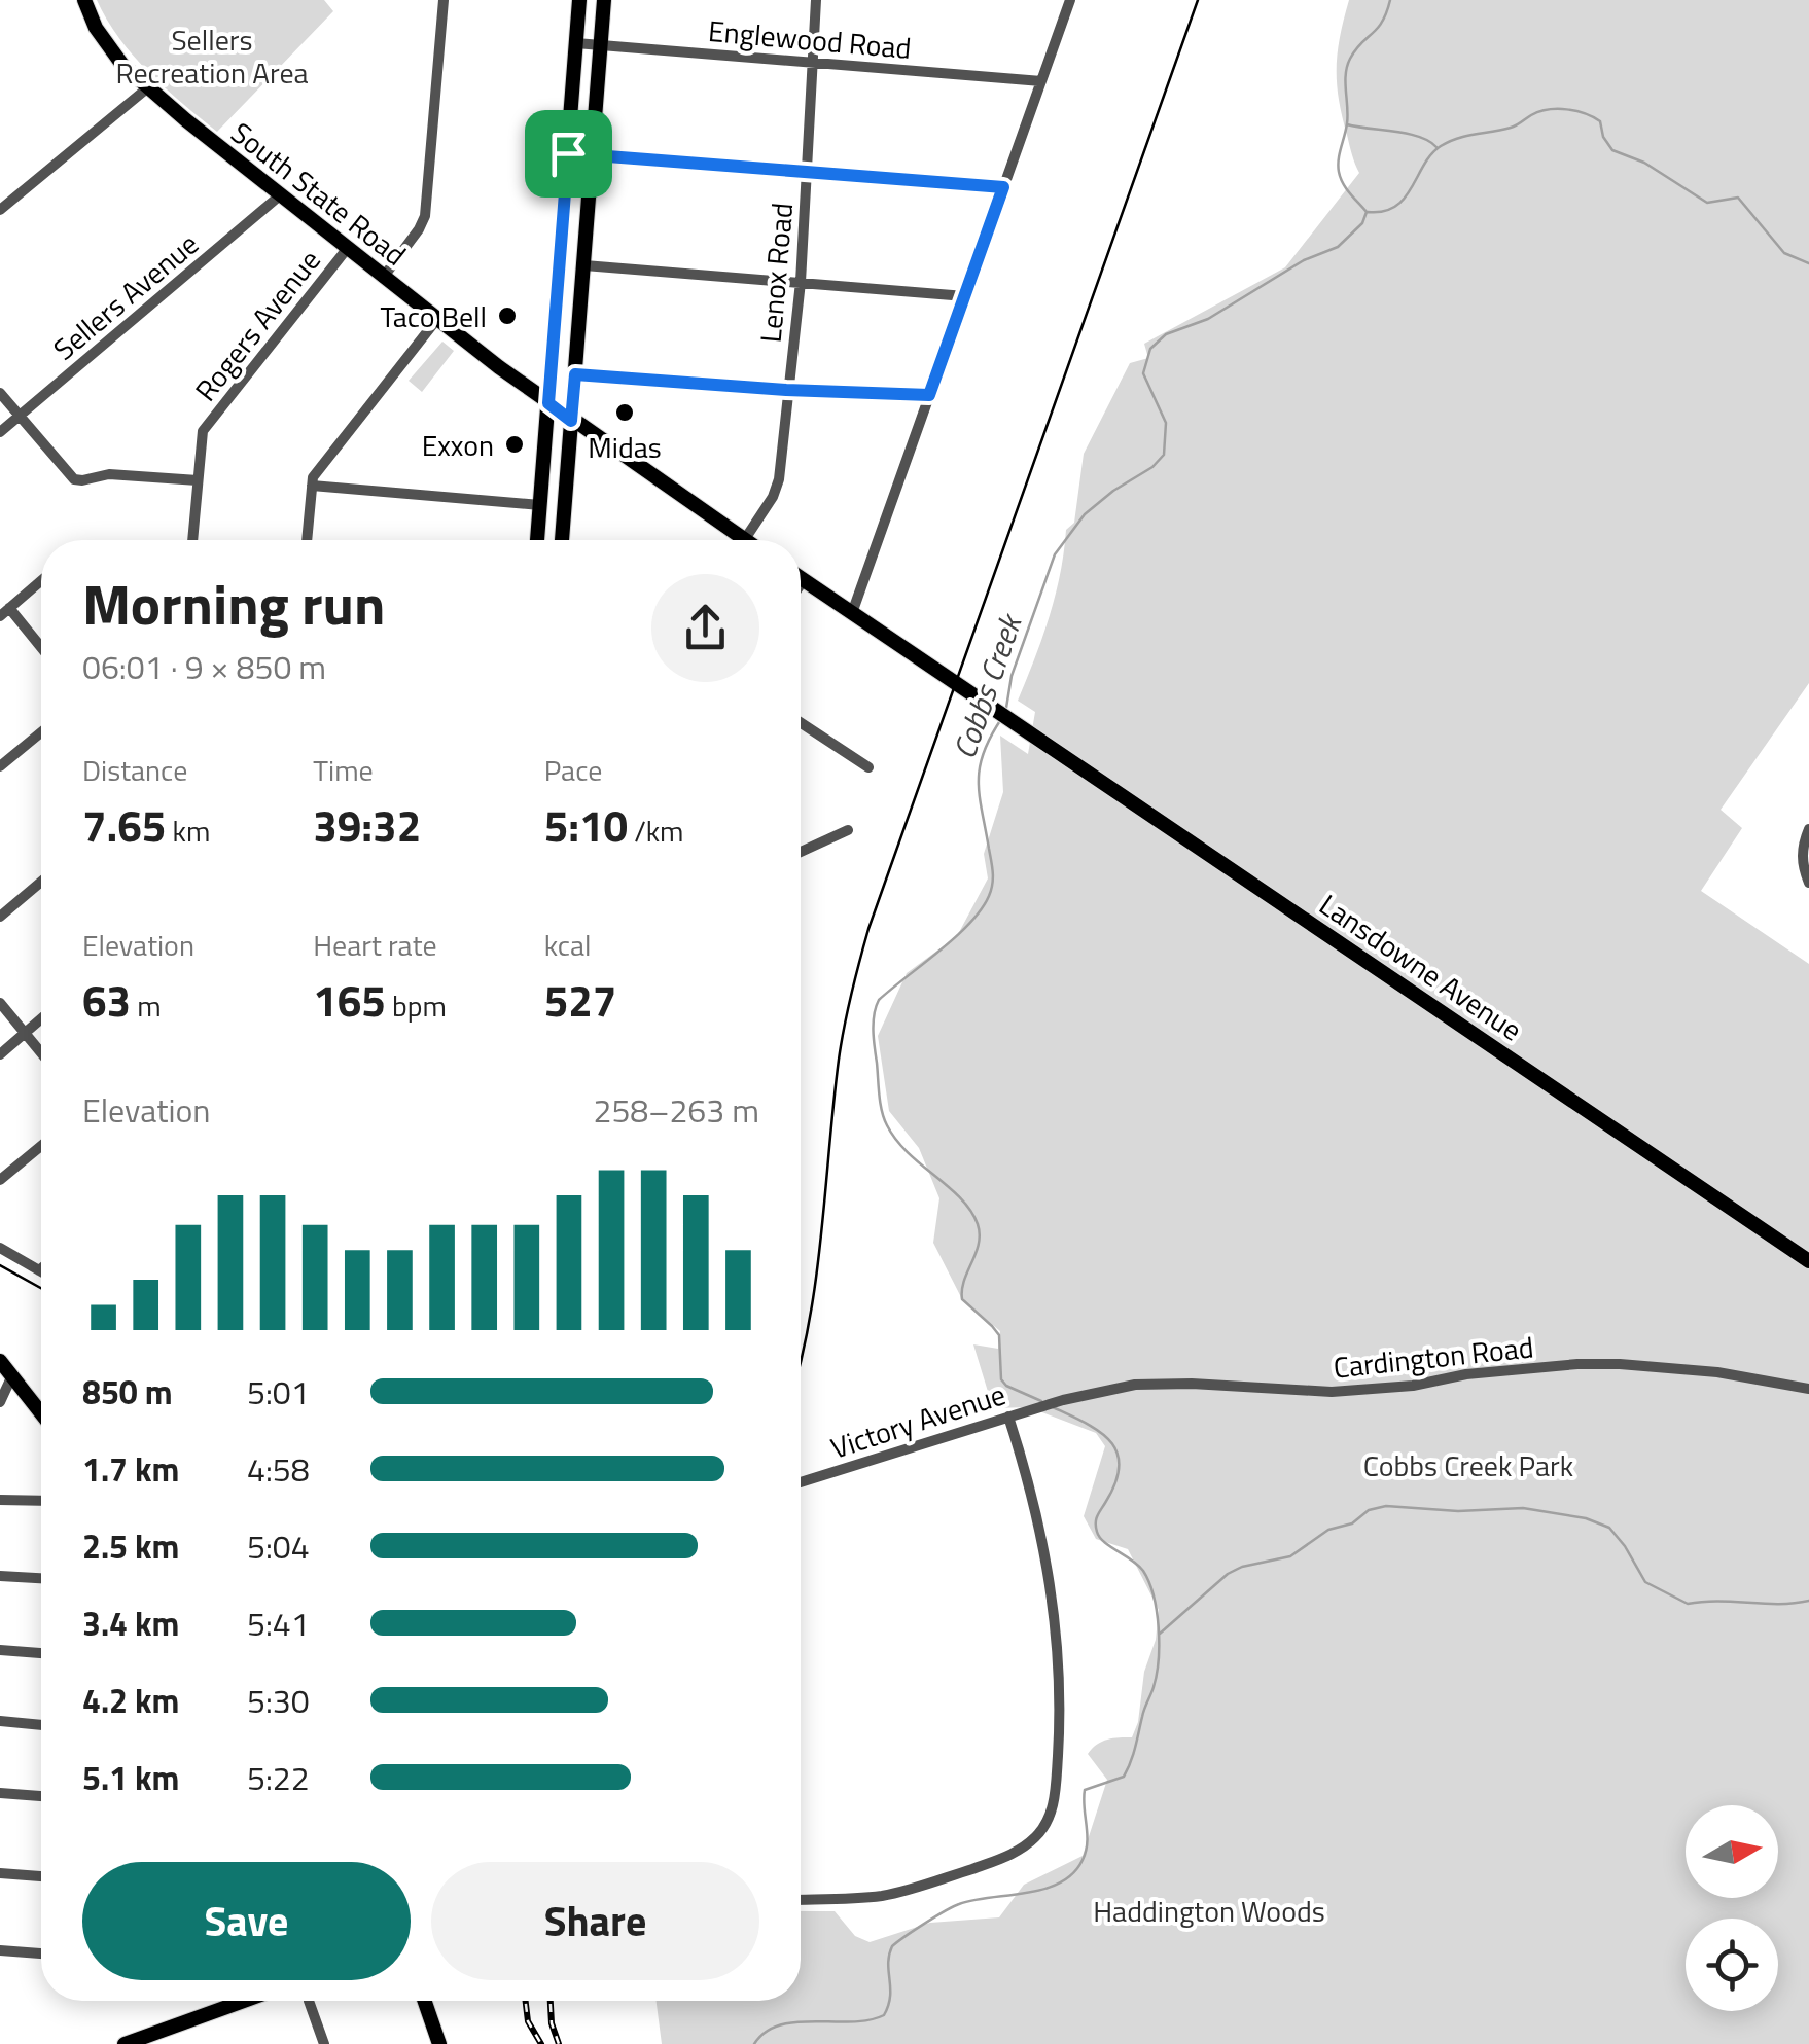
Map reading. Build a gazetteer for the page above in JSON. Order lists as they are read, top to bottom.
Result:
{
  "streets": {
    "main road": ["South State Road", "Lansdowne Avenue"],
    "street": [
      "Englewood Road",
      "Lenox Road",
      "Sellers Avenue",
      "Rogers Avenue",
      "Cardington Road",
      "Victory Avenue"
    ]
  },
  "crossings": [
    ["Englewood Road", "Lenox Road"],
    ["South State Road", "Lenox Road"],
    ["South State Road", "Sellers Avenue"],
    ["South State Road", "Rogers Avenue"],
    ["Cardington Road", "Victory Avenue"]
  ],
  "water": ["Cobbs Creek"],
  "parks": ["Sellers Recreation Area", "Cobbs Creek Park", "Haddington Woods"],
  "places": ["Taco Bell", "Midas", "Exxon"],
  "north": "right",
  "page": {
    "heading": ["Morning run", "06:01 · 9 × 850 m"],
    "stats": [
      ["Distance", "7.65 km"],
      ["Time", "39:32"],
      ["Pace", "5:10 /km"],
      ["Elevation", "63 m"],
      ["Heart rate", "165 bpm"],
      ["kcal", "527"]
    ],
    "chart": ["Elevation", "258–263 m"],
    "list": [
      {
        "name": "850 m",
        "note": "5:01"
      },
      {
        "name": "1.7 km",
        "note": "4:58"
      },
      {
        "name": "2.5 km",
        "note": "5:04"
      },
      {
        "name": "3.4 km",
        "note": "5:41"
      },
      {
        "name": "4.2 km",
        "note": "5:30"
      },
      {
        "name": "5.1 km",
        "note": "5:22"
      }
    ],
    "buttons": ["Save", "Share"]
  }
}
